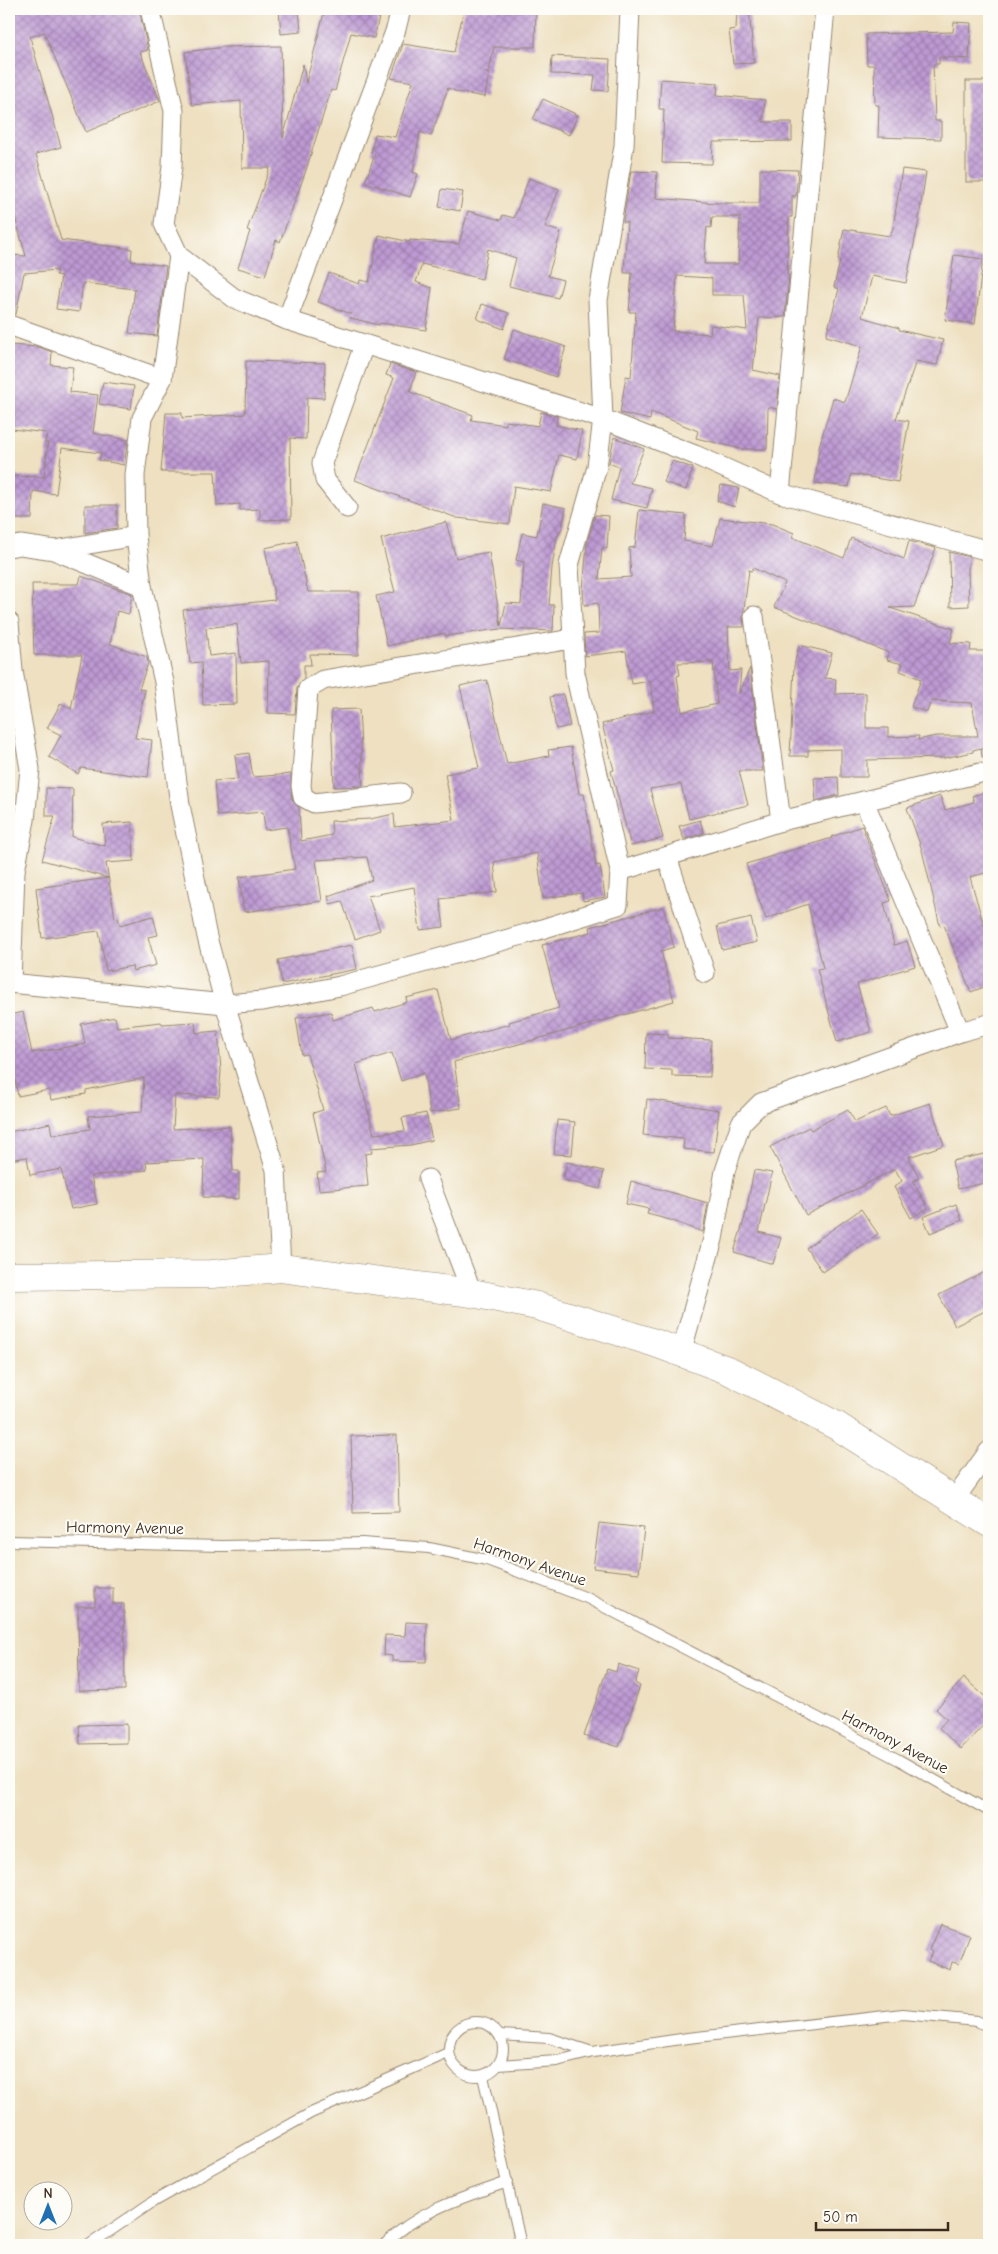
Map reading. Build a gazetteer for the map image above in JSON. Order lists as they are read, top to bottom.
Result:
{
  "streets": {
    "lane": ["Harmony Avenue"]
  },
  "scale_bar": "50 m",
  "north": "top"
}
